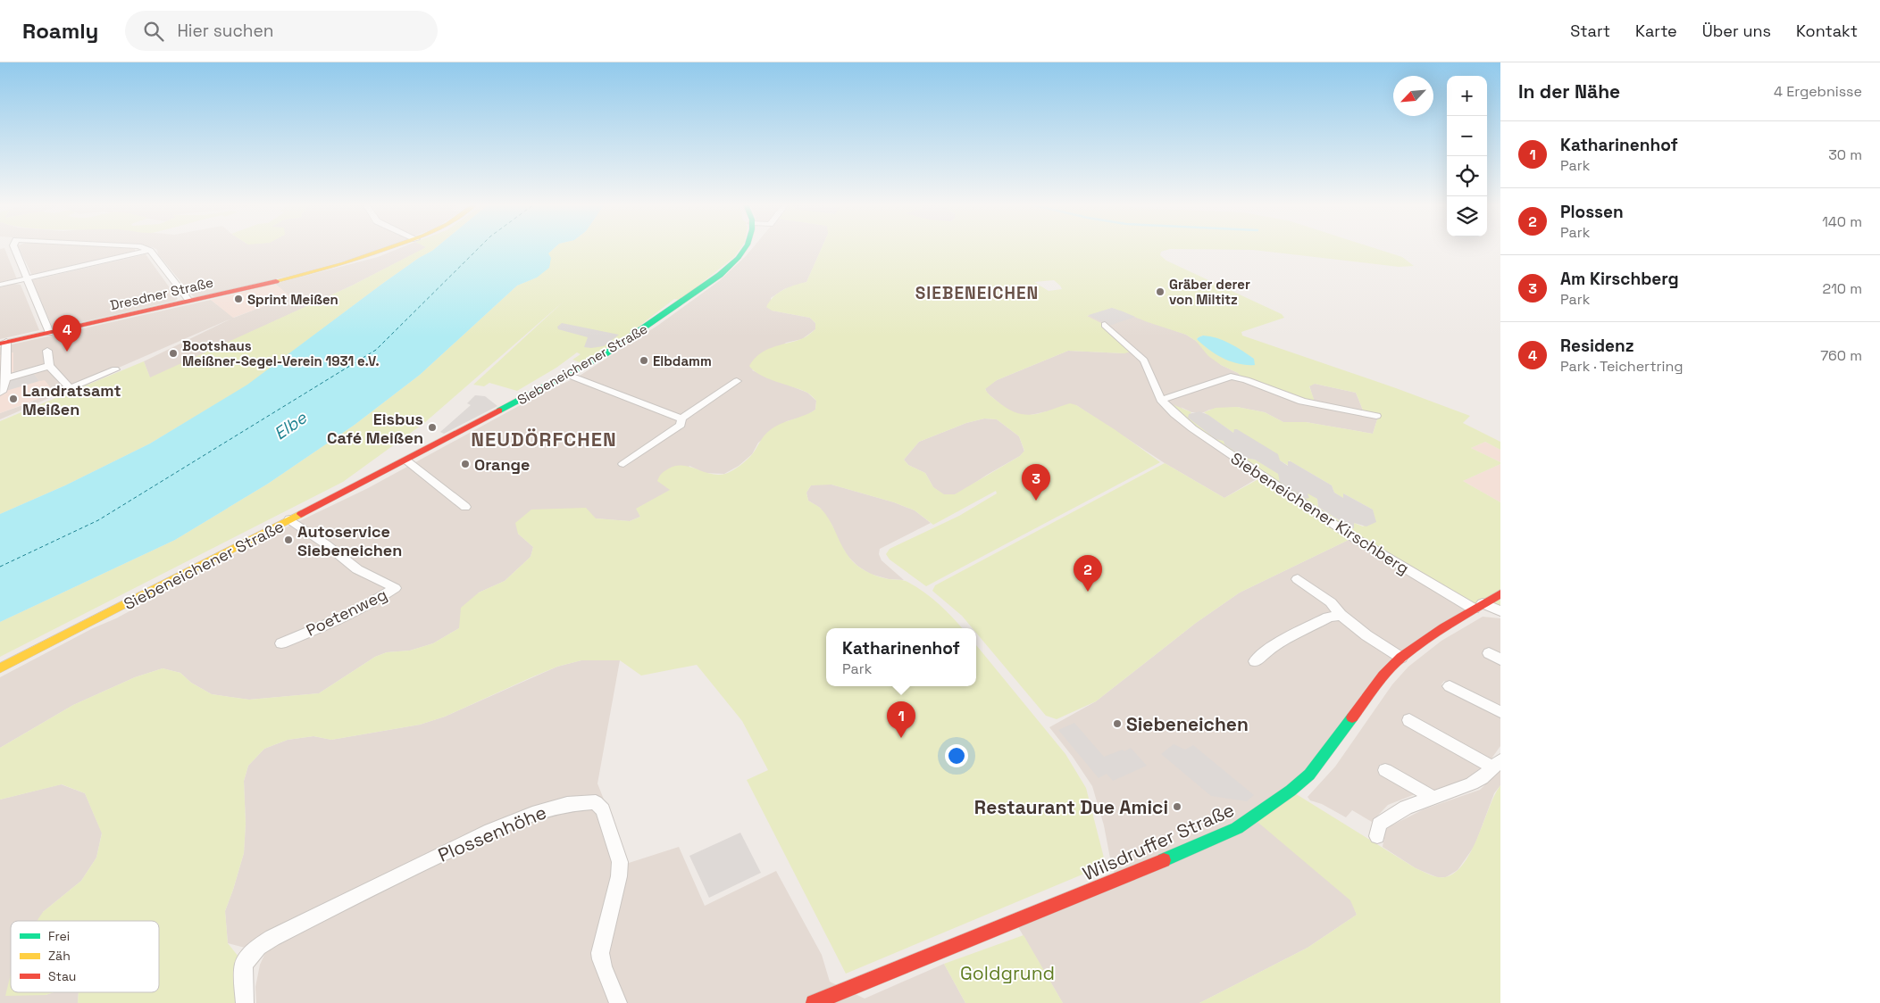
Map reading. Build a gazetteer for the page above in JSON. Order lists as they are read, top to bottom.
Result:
{
  "streets": {
    "main road": ["Dresdner Straße", "Siebeneichener Straße", "Wilsdruffer Straße"],
    "street": ["Siebeneichener Kirschberg", "Poetenweg", "Plossenhöhe"]
  },
  "crossings": [
    ["Siebeneichener Straße", "Poetenweg"],
    ["Siebeneichener Kirschberg", "Wilsdruffer Straße"]
  ],
  "districts": ["SIEBENEICHEN", "NEUDÖRFCHEN"],
  "water": ["Elbe"],
  "parks": ["Goldgrund"],
  "places": [
    "Gräber derer von Miltitz",
    "Sprint Meißen",
    "Bootshaus Meißner-Segel-Verein 1931 e.V.",
    "Elbdamm",
    "Landratsamt Meißen",
    "Eisbus Café Meißen",
    "Orange",
    "Autoservice Siebeneichen",
    "Siebeneichen",
    "Restaurant Due Amici"
  ],
  "legend": ["Frei", "Zäh", "Stau"],
  "north": "bottom left",
  "page": {
    "header": "Roamly",
    "search": "Hier suchen",
    "nav": [
      "Start",
      "Karte",
      "Über uns",
      "Kontakt"
    ],
    "heading": ["In der Nähe", "4 Ergebnisse"],
    "map_buttons": ["+", "−"],
    "list": [
      {
        "mark": "1",
        "name": "Katharinenhof",
        "note": "Park",
        "value": "30 m"
      },
      {
        "mark": "2",
        "name": "Plossen",
        "note": "Park",
        "value": "140 m"
      },
      {
        "mark": "3",
        "name": "Am Kirschberg",
        "note": "Park",
        "value": "210 m"
      },
      {
        "mark": "4",
        "name": "Residenz",
        "note": "Park · Teichertring",
        "value": "760 m"
      }
    ],
    "pins": [
      "4",
      "3",
      "2",
      "1"
    ],
    "popup": ["Katharinenhof", "Park"]
  }
}
